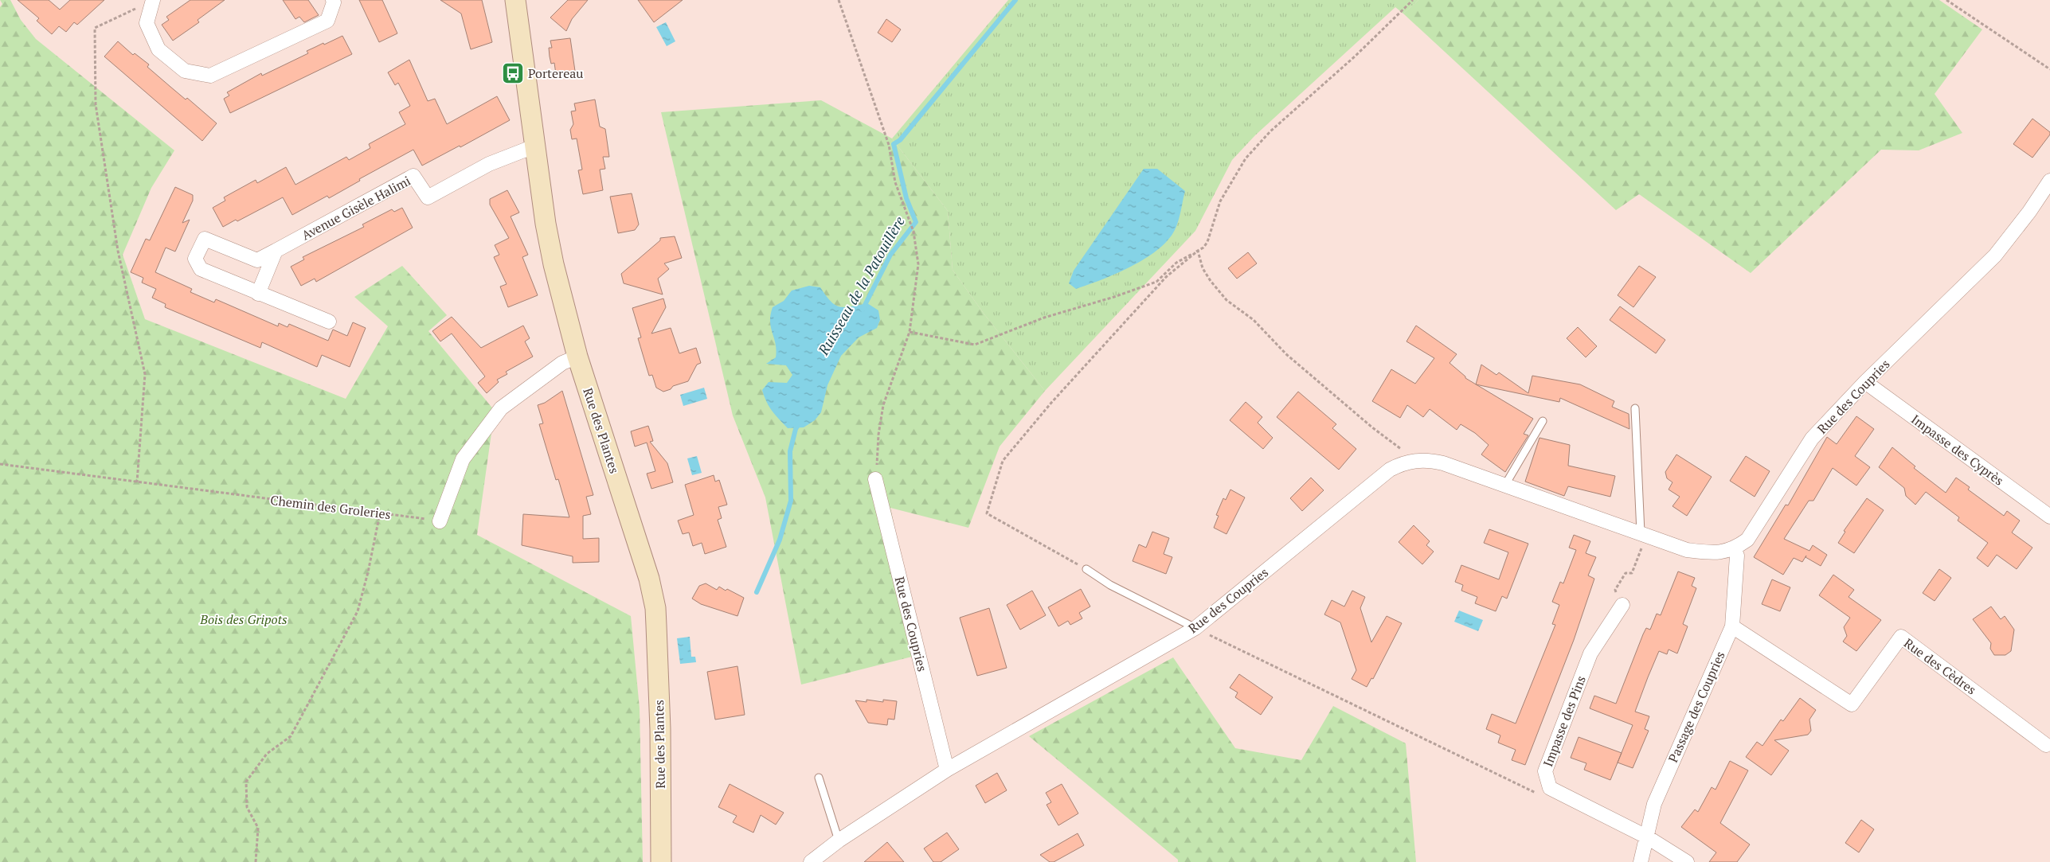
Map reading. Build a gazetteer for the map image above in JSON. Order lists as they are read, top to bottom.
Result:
{
  "streets": {
    "street": [
      "Avenue Gisèle Halimi",
      "Rue des Coupries",
      "Rue des Plantes",
      "Impasse des Cyprès",
      "Rue des Cèdres",
      "Passage des Coupries",
      "Impasse des Pins"
    ],
    "path": ["Chemin des Groleries"]
  },
  "crossings": [
    ["Avenue Gisèle Halimi", "Rue des Plantes"],
    ["Rue des Coupries", "Impasse des Cyprès"],
    ["Rue des Coupries", "Passage des Coupries"],
    ["Rue des Cèdres", "Passage des Coupries"],
    ["Passage des Coupries", "Impasse des Pins"]
  ],
  "water": ["Ruisseau de la Patouillère"],
  "parks": ["Bois des Gripots"],
  "places": {
    "bus stop": ["Portereau"]
  }
}
